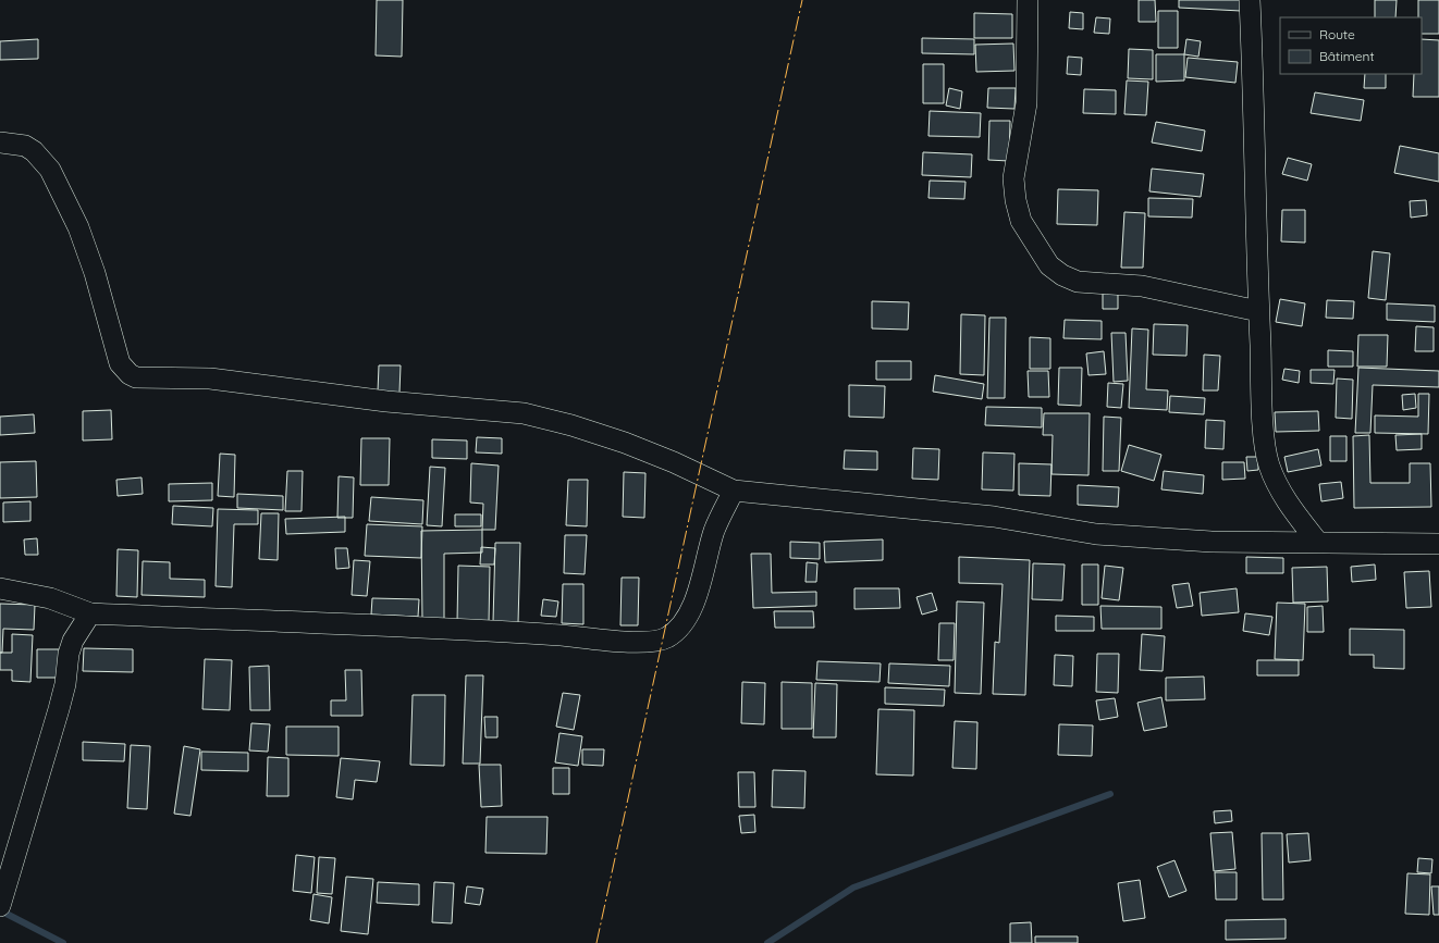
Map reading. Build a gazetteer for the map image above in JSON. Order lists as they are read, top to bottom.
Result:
{
  "legend": ["Route", "Bâtiment"]
}
